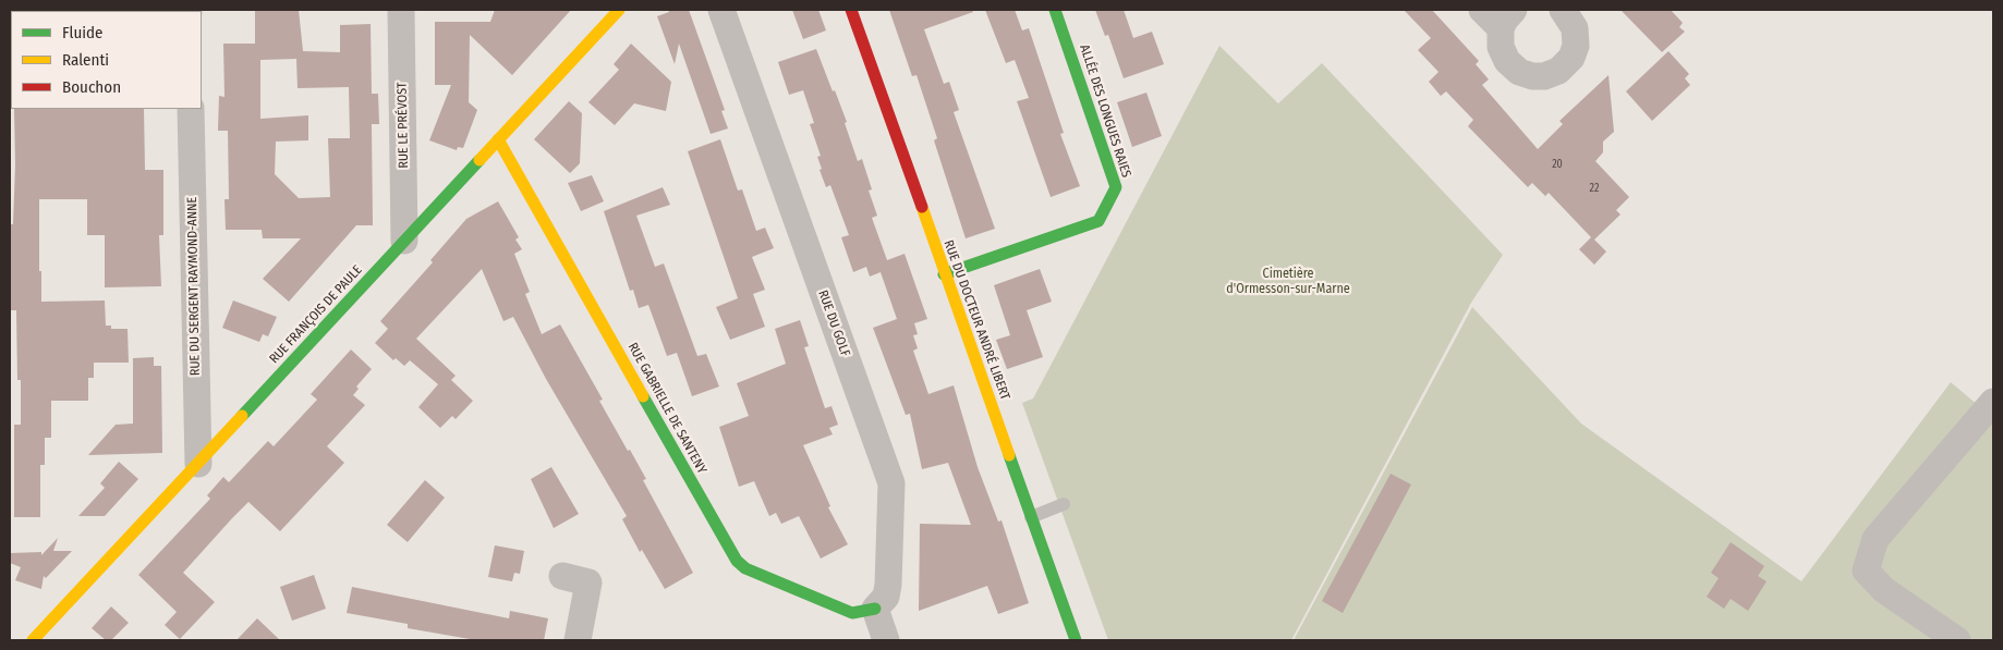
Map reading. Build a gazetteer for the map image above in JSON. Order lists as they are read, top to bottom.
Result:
{
  "streets": {
    "street": [
      "ALLÉE DES LONGUES RAIES",
      "RUE LE PRÉVOST",
      "RUE DU SERGENT RAYMOND-ANNE",
      "RUE FRANÇOIS DE PAULE",
      "RUE DU DOCTEUR ANDRÉ LIBERT",
      "RUE DU GOLF",
      "RUE GABRIELLE DE SANTENY"
    ]
  },
  "crossings": [
    ["ALLÉE DES LONGUES RAIES", "RUE DU DOCTEUR ANDRÉ LIBERT"],
    ["RUE LE PRÉVOST", "RUE FRANÇOIS DE PAULE"],
    ["RUE DU SERGENT RAYMOND-ANNE", "RUE FRANÇOIS DE PAULE"],
    ["RUE FRANÇOIS DE PAULE", "RUE GABRIELLE DE SANTENY"],
    ["RUE DU GOLF", "RUE GABRIELLE DE SANTENY"]
  ],
  "parks": ["Cimetière d'Ormesson-sur-Marne"],
  "house_numbers": ["20", "22"],
  "legend": ["Fluide", "Ralenti", "Bouchon"]
}
